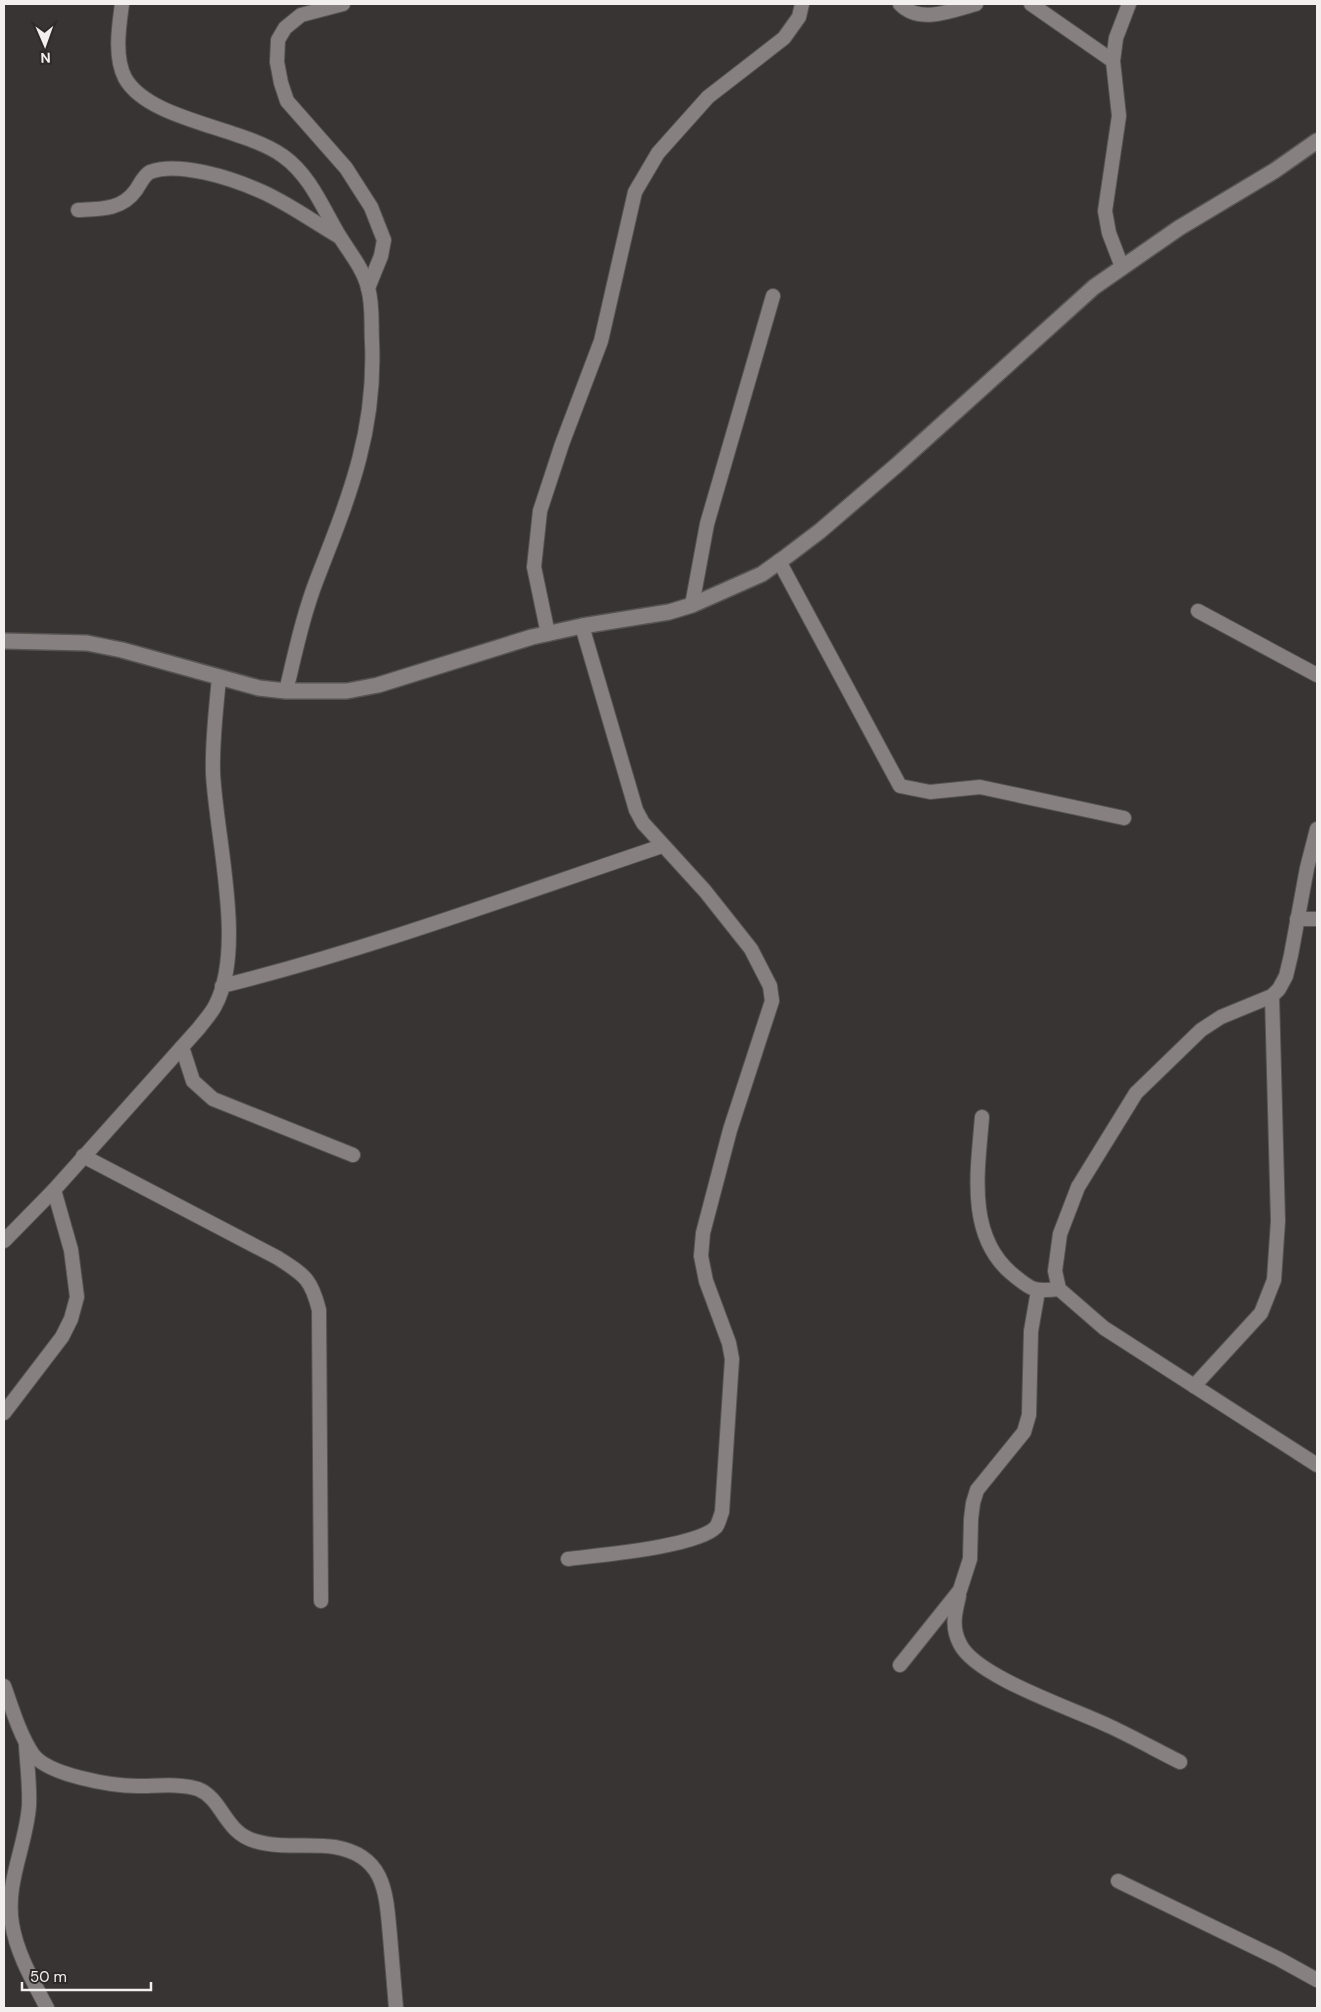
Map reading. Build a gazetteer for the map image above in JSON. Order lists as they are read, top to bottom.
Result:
{
  "scale_bar": "50 m",
  "north": "bottom"
}
